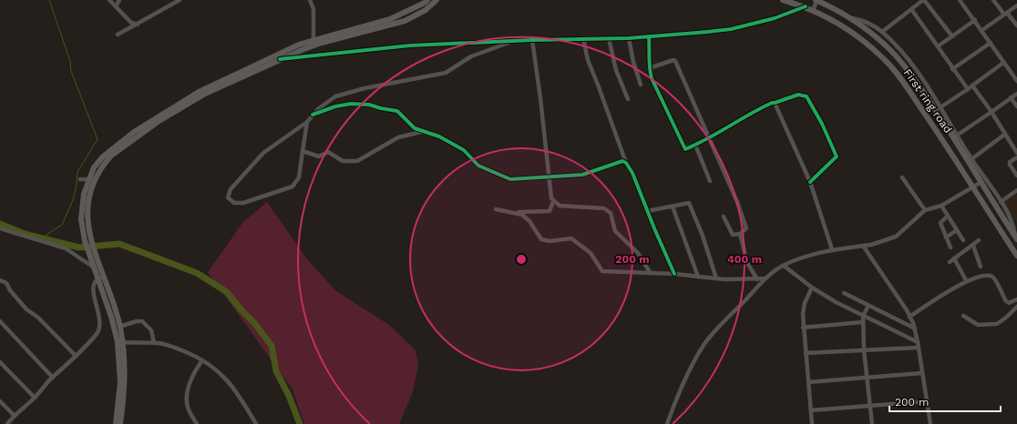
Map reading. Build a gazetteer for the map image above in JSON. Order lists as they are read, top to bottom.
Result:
{
  "streets": {
    "main road": ["First ring road"]
  },
  "scale_bar": "200 m",
  "rings": ["200 m", "400 m"]
}
